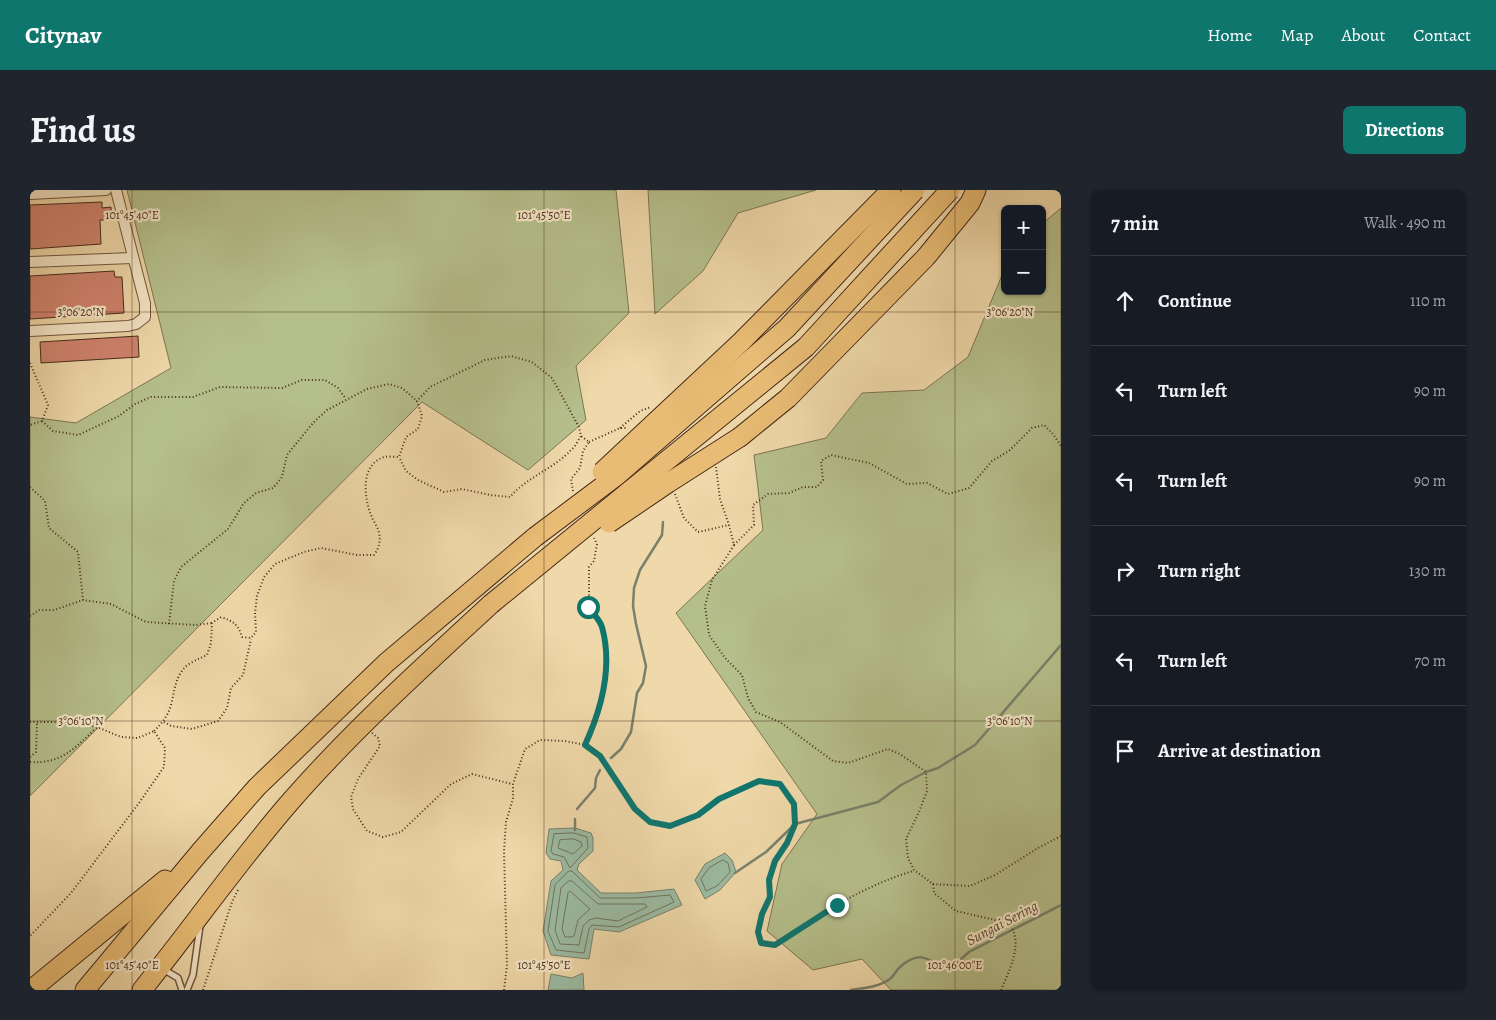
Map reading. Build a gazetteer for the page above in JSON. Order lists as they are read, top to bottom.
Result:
{
  "water": ["Sungai Sering"],
  "page": {
    "header": "Citynav",
    "nav": [
      "Home",
      "Map",
      "About",
      "Contact"
    ],
    "title": "Find us",
    "buttons": "Directions",
    "heading": ["7 min", "Walk · 490 m"],
    "map_buttons": ["+", "−"],
    "list": [
      ["Continue", "110 m"],
      ["Turn left", "90 m"],
      ["Turn left", "90 m"],
      ["Turn right", "130 m"],
      ["Turn left", "70 m"],
      "Arrive at destination"
    ]
  },
  "coordinates": [
    "101°45'40\"E",
    "101°45'50\"E",
    "3°06'20\"N",
    "3°06'10\"N",
    "101°46'00\"E"
  ]
}
